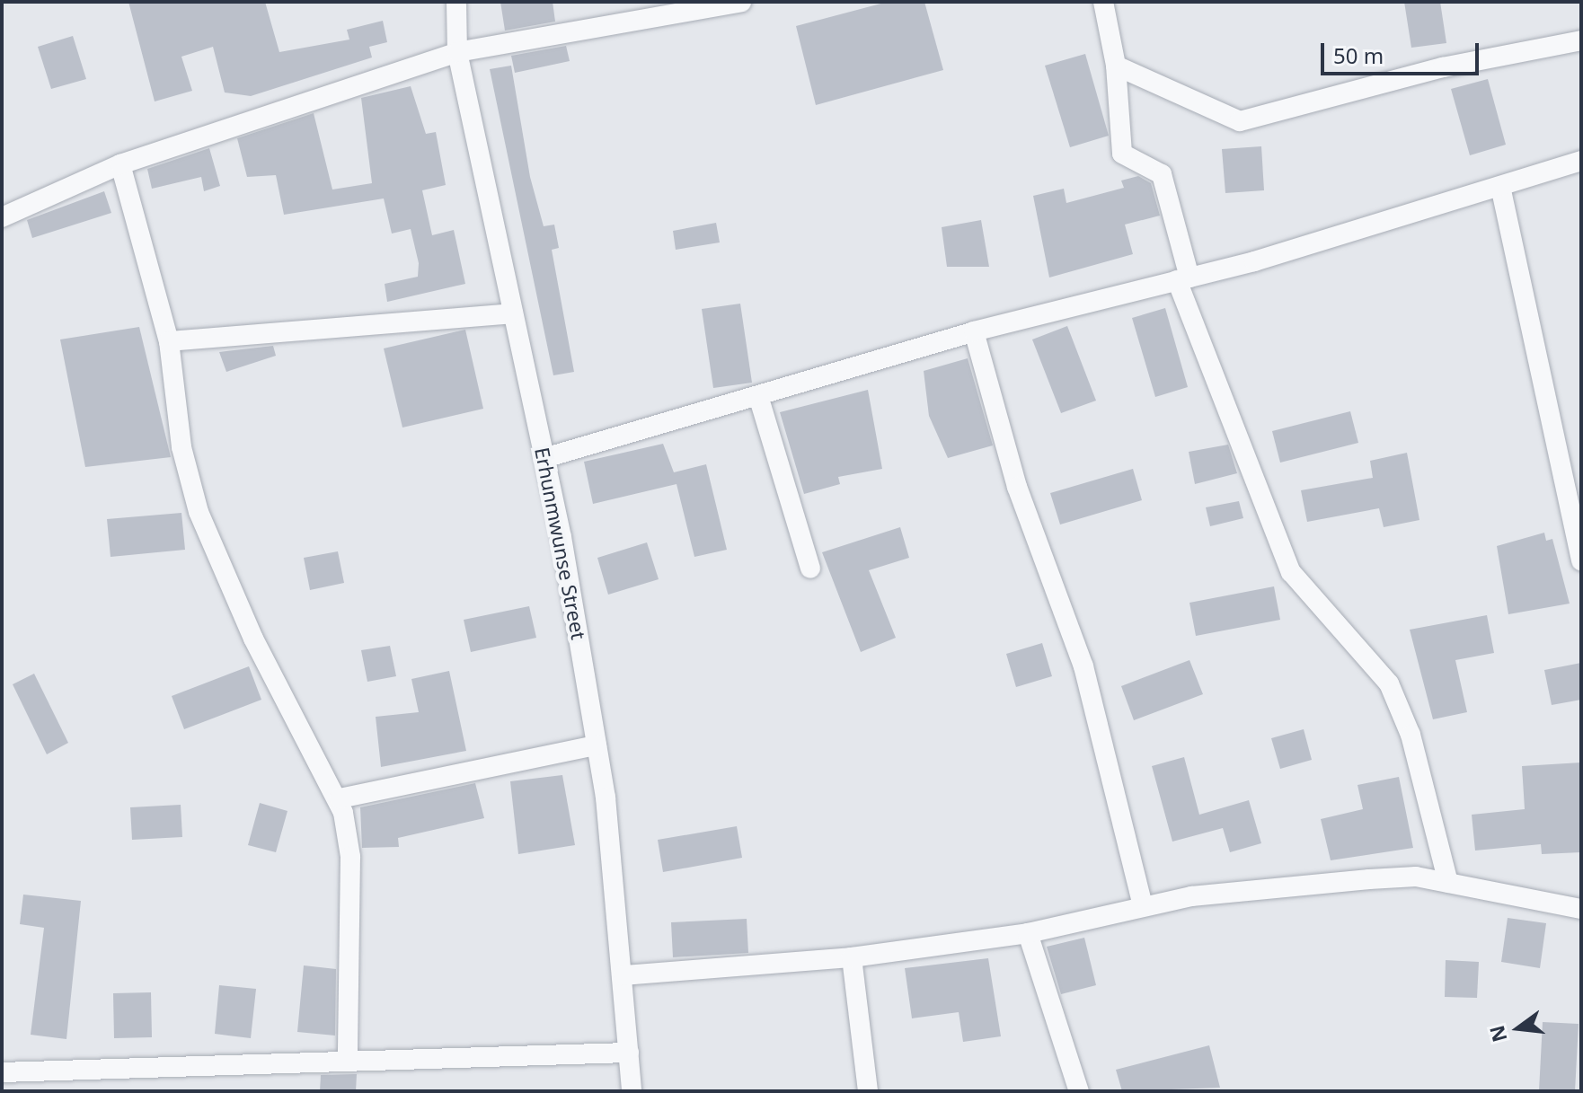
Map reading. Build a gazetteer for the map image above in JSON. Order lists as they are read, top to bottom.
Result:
{
  "streets": {
    "street": ["Erhunmwunse Street"]
  },
  "scale_bar": "50 m",
  "north": "left"
}
